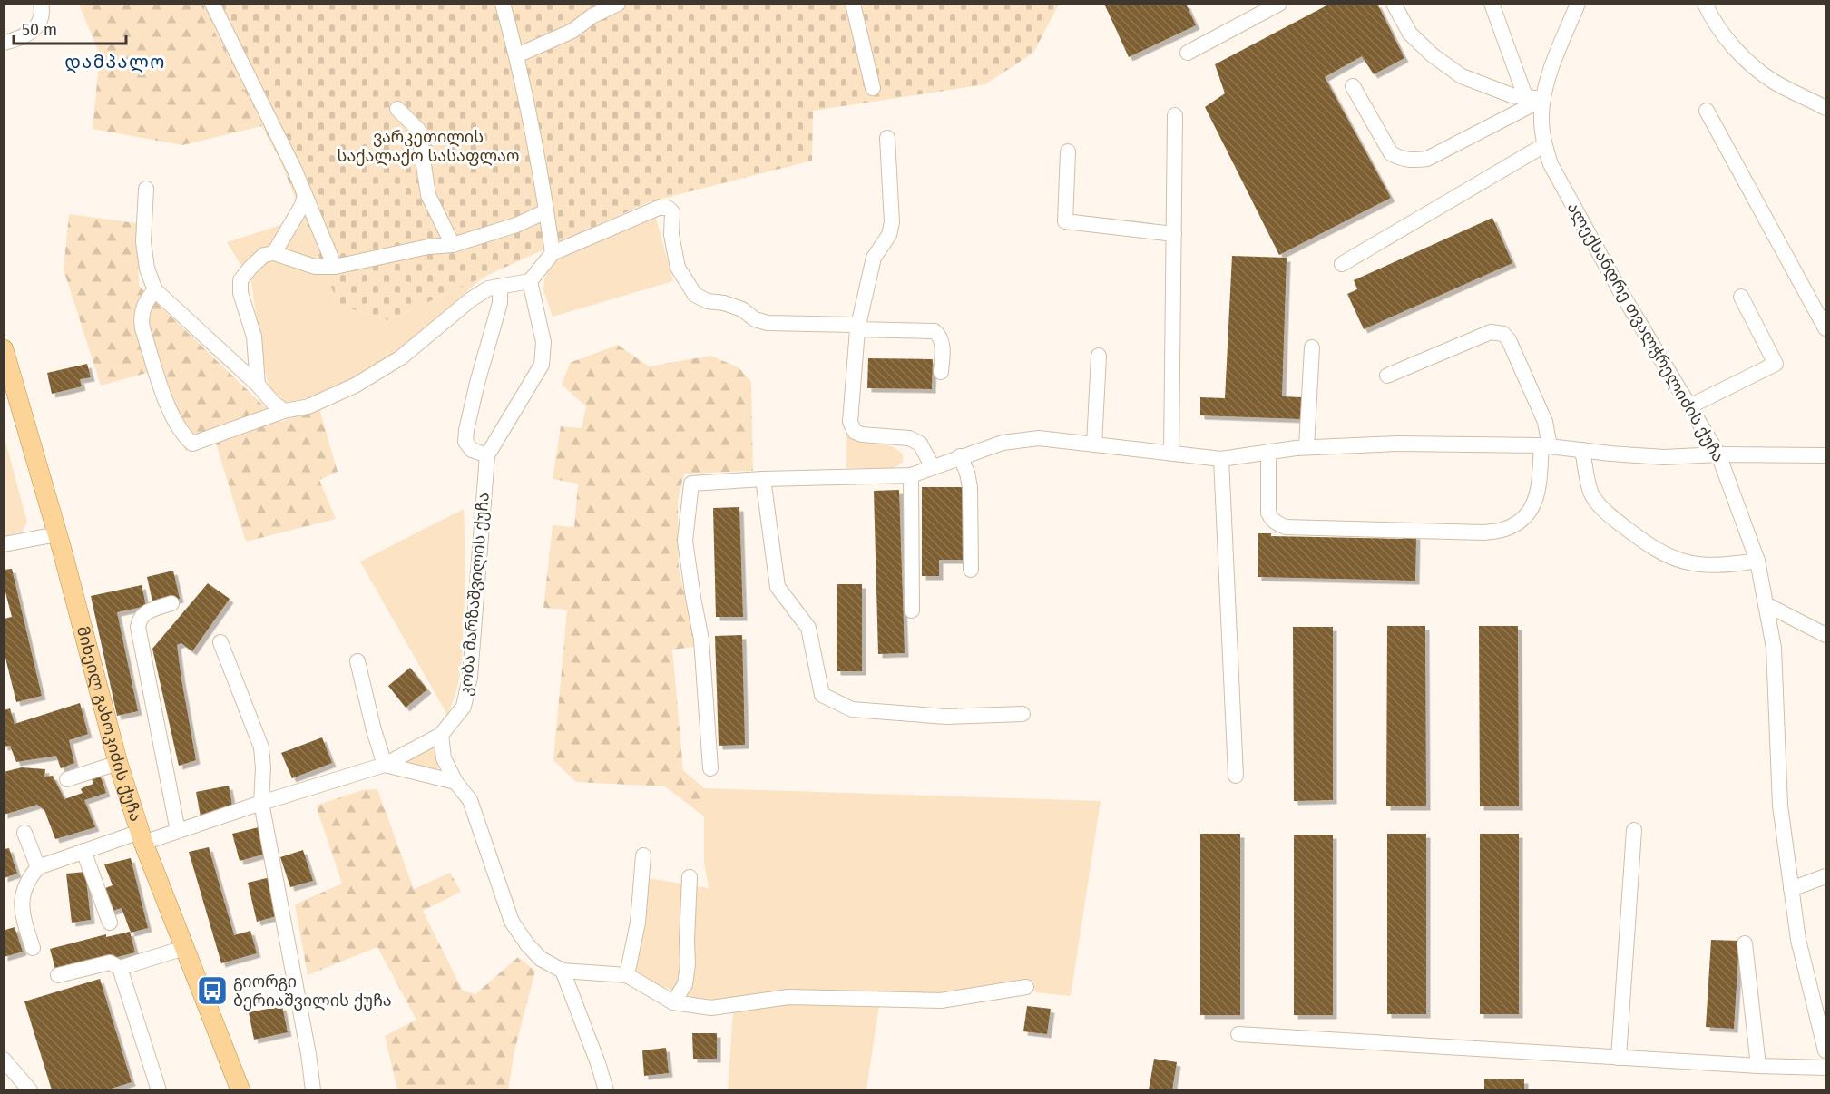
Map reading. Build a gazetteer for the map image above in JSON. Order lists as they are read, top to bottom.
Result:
{
  "streets": {
    "main road": ["მიხეილ გახოკიძის ქუჩა"],
    "street": ["ალექსანდრე თვალჭრელიძის ქუჩა", "კობა მარზაშვილის ქუჩა"]
  },
  "crossings": [
    ["კობა მარზაშვილის ქუჩა", "მიხეილ გახოკიძის ქუჩა"]
  ],
  "districts": ["დამპალო"],
  "parks": ["ვარკეთილის საქალაქო სასაფლაო"],
  "places": {
    "bus stop": ["გიორგი ბერიაშვილის ქუჩა"]
  },
  "scale_bar": "50 m"
}
